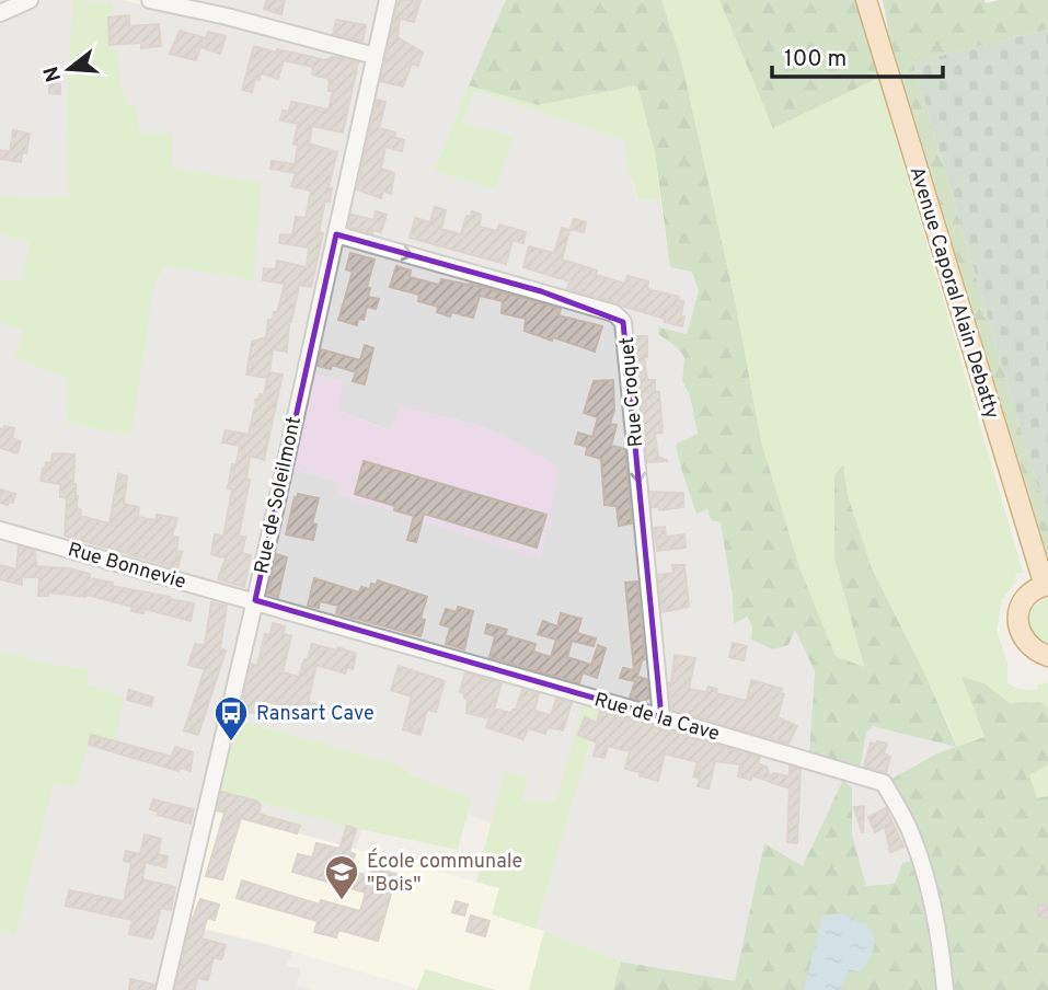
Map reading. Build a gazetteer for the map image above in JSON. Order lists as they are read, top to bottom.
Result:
{
  "streets": {
    "main road": ["Avenue Caporal Alain Debatty"],
    "street": [
      "Rue Croquet",
      "Rue de Soleilmont",
      "Rue Bonnevie",
      "Rue de la Cave"
    ]
  },
  "crossings": [
    ["Rue Croquet", "Rue de Soleilmont"],
    ["Rue Croquet", "Rue de la Cave"],
    ["Rue de Soleilmont", "Rue Bonnevie"],
    ["Rue de Soleilmont", "Rue de la Cave"],
    ["Rue Bonnevie", "Rue de la Cave"]
  ],
  "one_way": ["Rue Croquet"],
  "places": {
    "bus stop": ["Ransart Cave"],
    "school or university": ["École communale \"Bois\""]
  },
  "scale_bar": "100 m",
  "north": "left"
}
